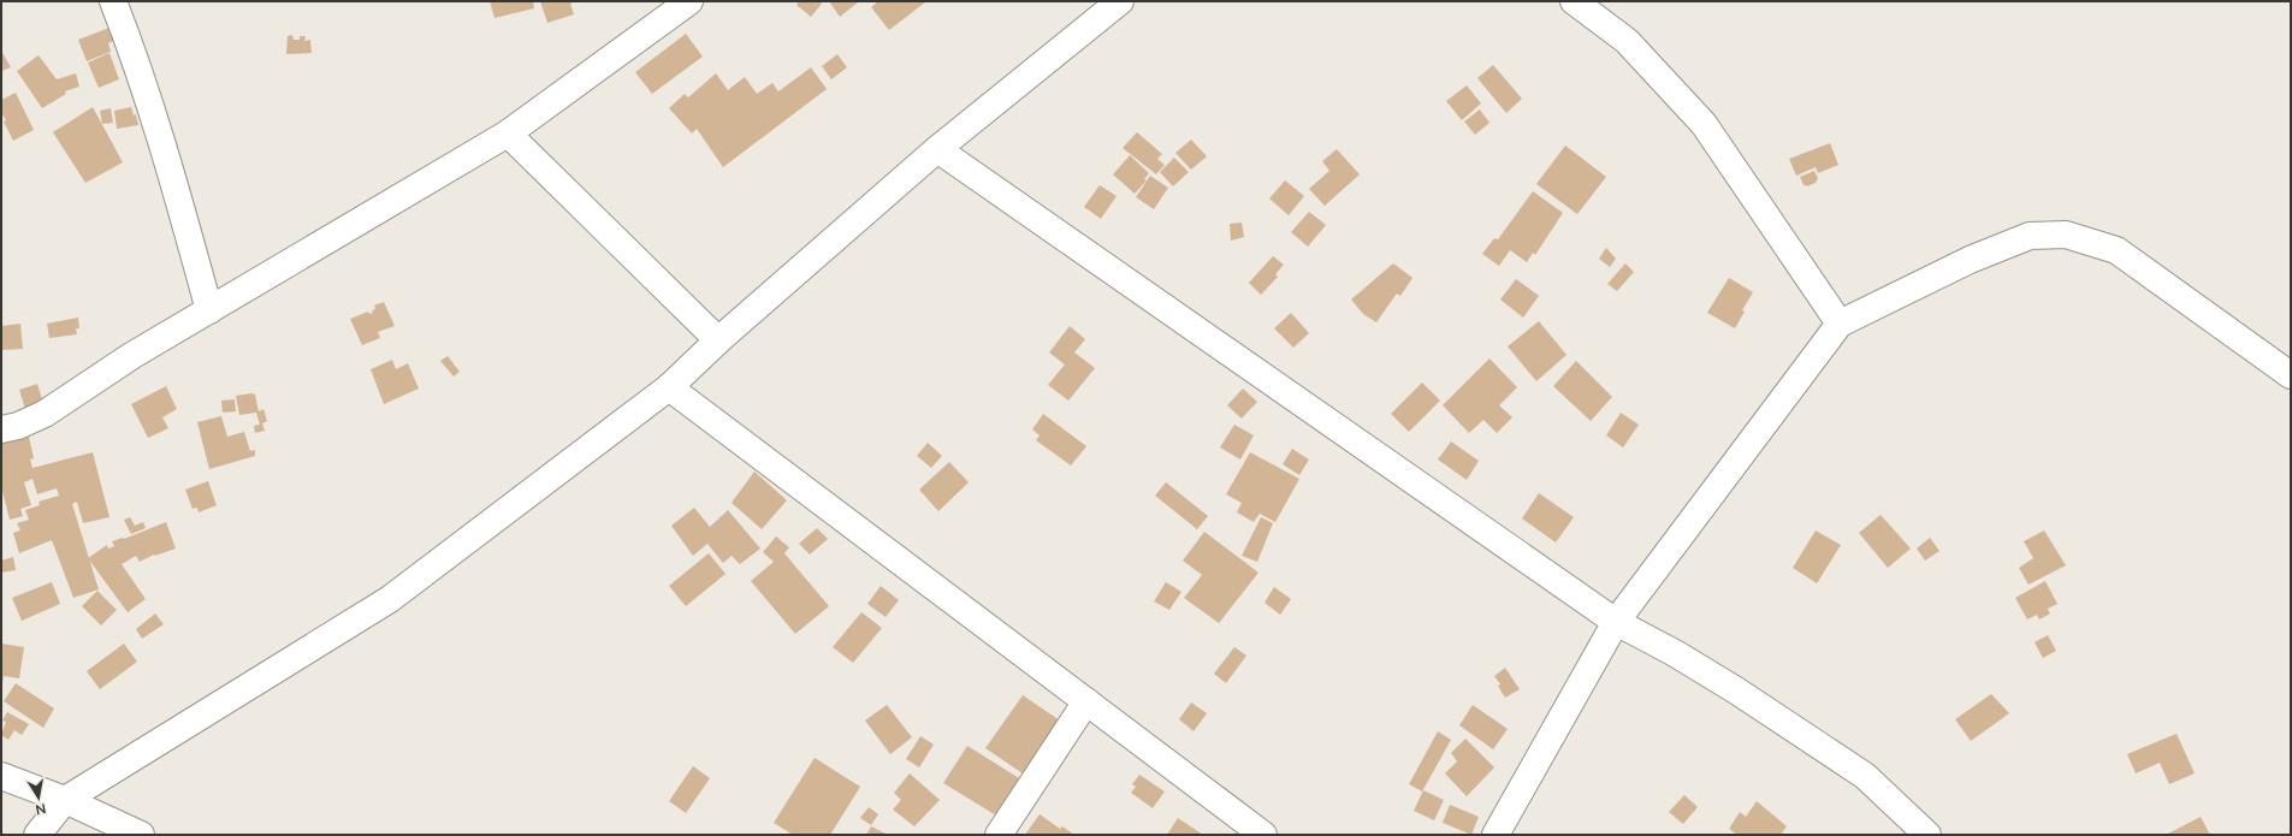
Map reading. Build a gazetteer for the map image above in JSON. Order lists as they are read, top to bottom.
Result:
{
  "north": "bottom"
}
